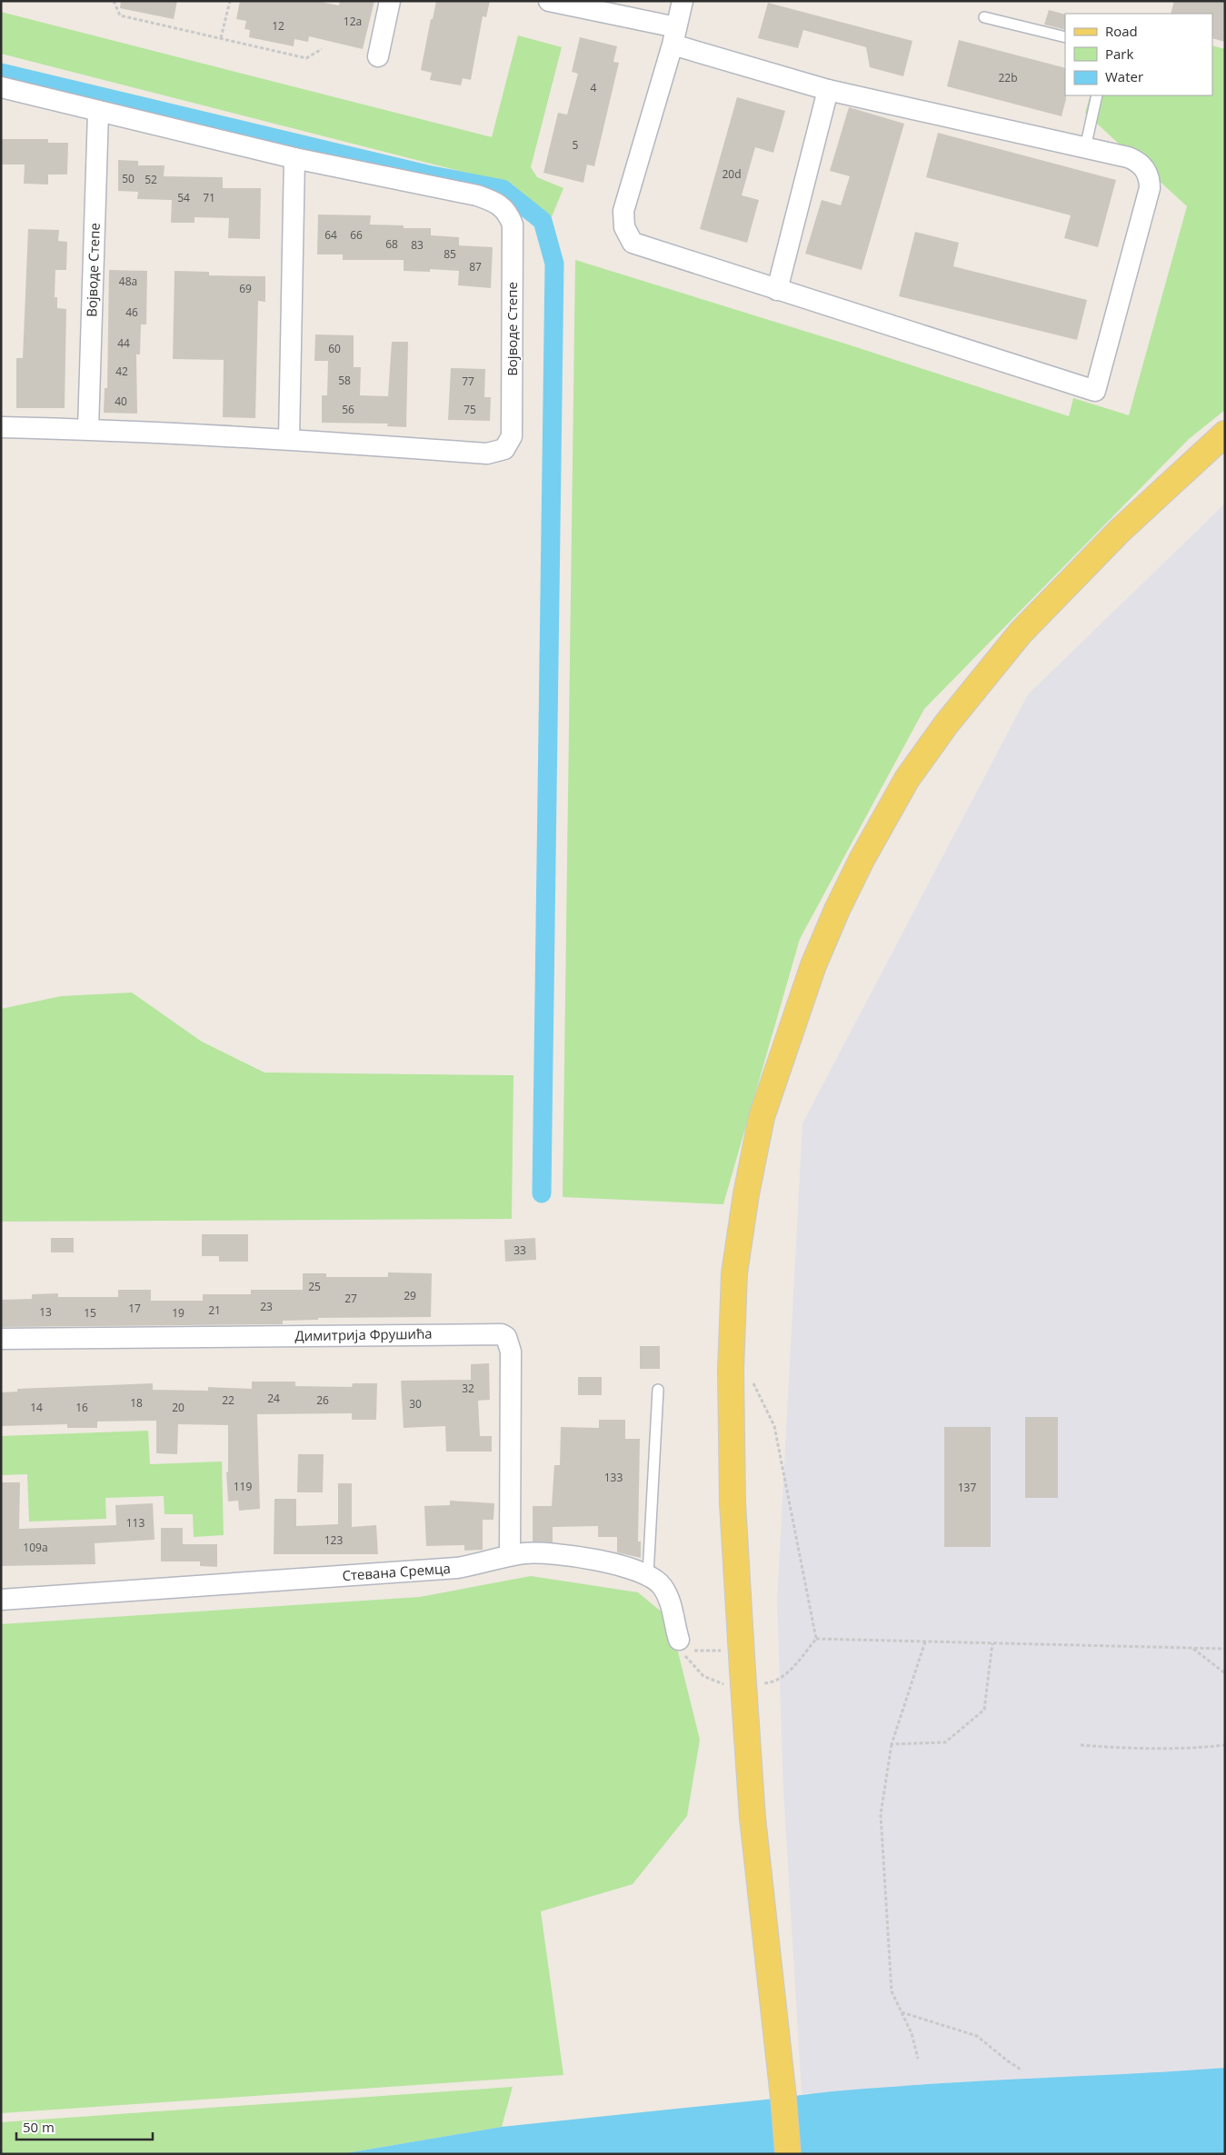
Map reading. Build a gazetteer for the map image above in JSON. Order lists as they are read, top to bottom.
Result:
{
  "streets": {
    "street": ["Војводе Степе", "Димитрија Фрушића", "Стевана Сремца"]
  },
  "crossings": [
    ["Димитрија Фрушића", "Стевана Сремца"]
  ],
  "house_numbers": [
    "12a",
    "12",
    "22b",
    "4",
    "5",
    "20d",
    "50",
    "52",
    "54",
    "71",
    "64",
    "66",
    "68",
    "83",
    "85",
    "87",
    "48a",
    "69",
    "46",
    "44",
    "60",
    "42",
    "58",
    "77",
    "40",
    "56",
    "75",
    "33",
    "25",
    "29",
    "27",
    "23",
    "17",
    "21",
    "13",
    "15",
    "19",
    "32",
    "24",
    "22",
    "26",
    "18",
    "30",
    "14",
    "16",
    "20",
    "133",
    "119",
    "137",
    "113",
    "123",
    "109a"
  ],
  "legend": ["Road", "Park", "Water"],
  "scale_bar": "50 m"
}
